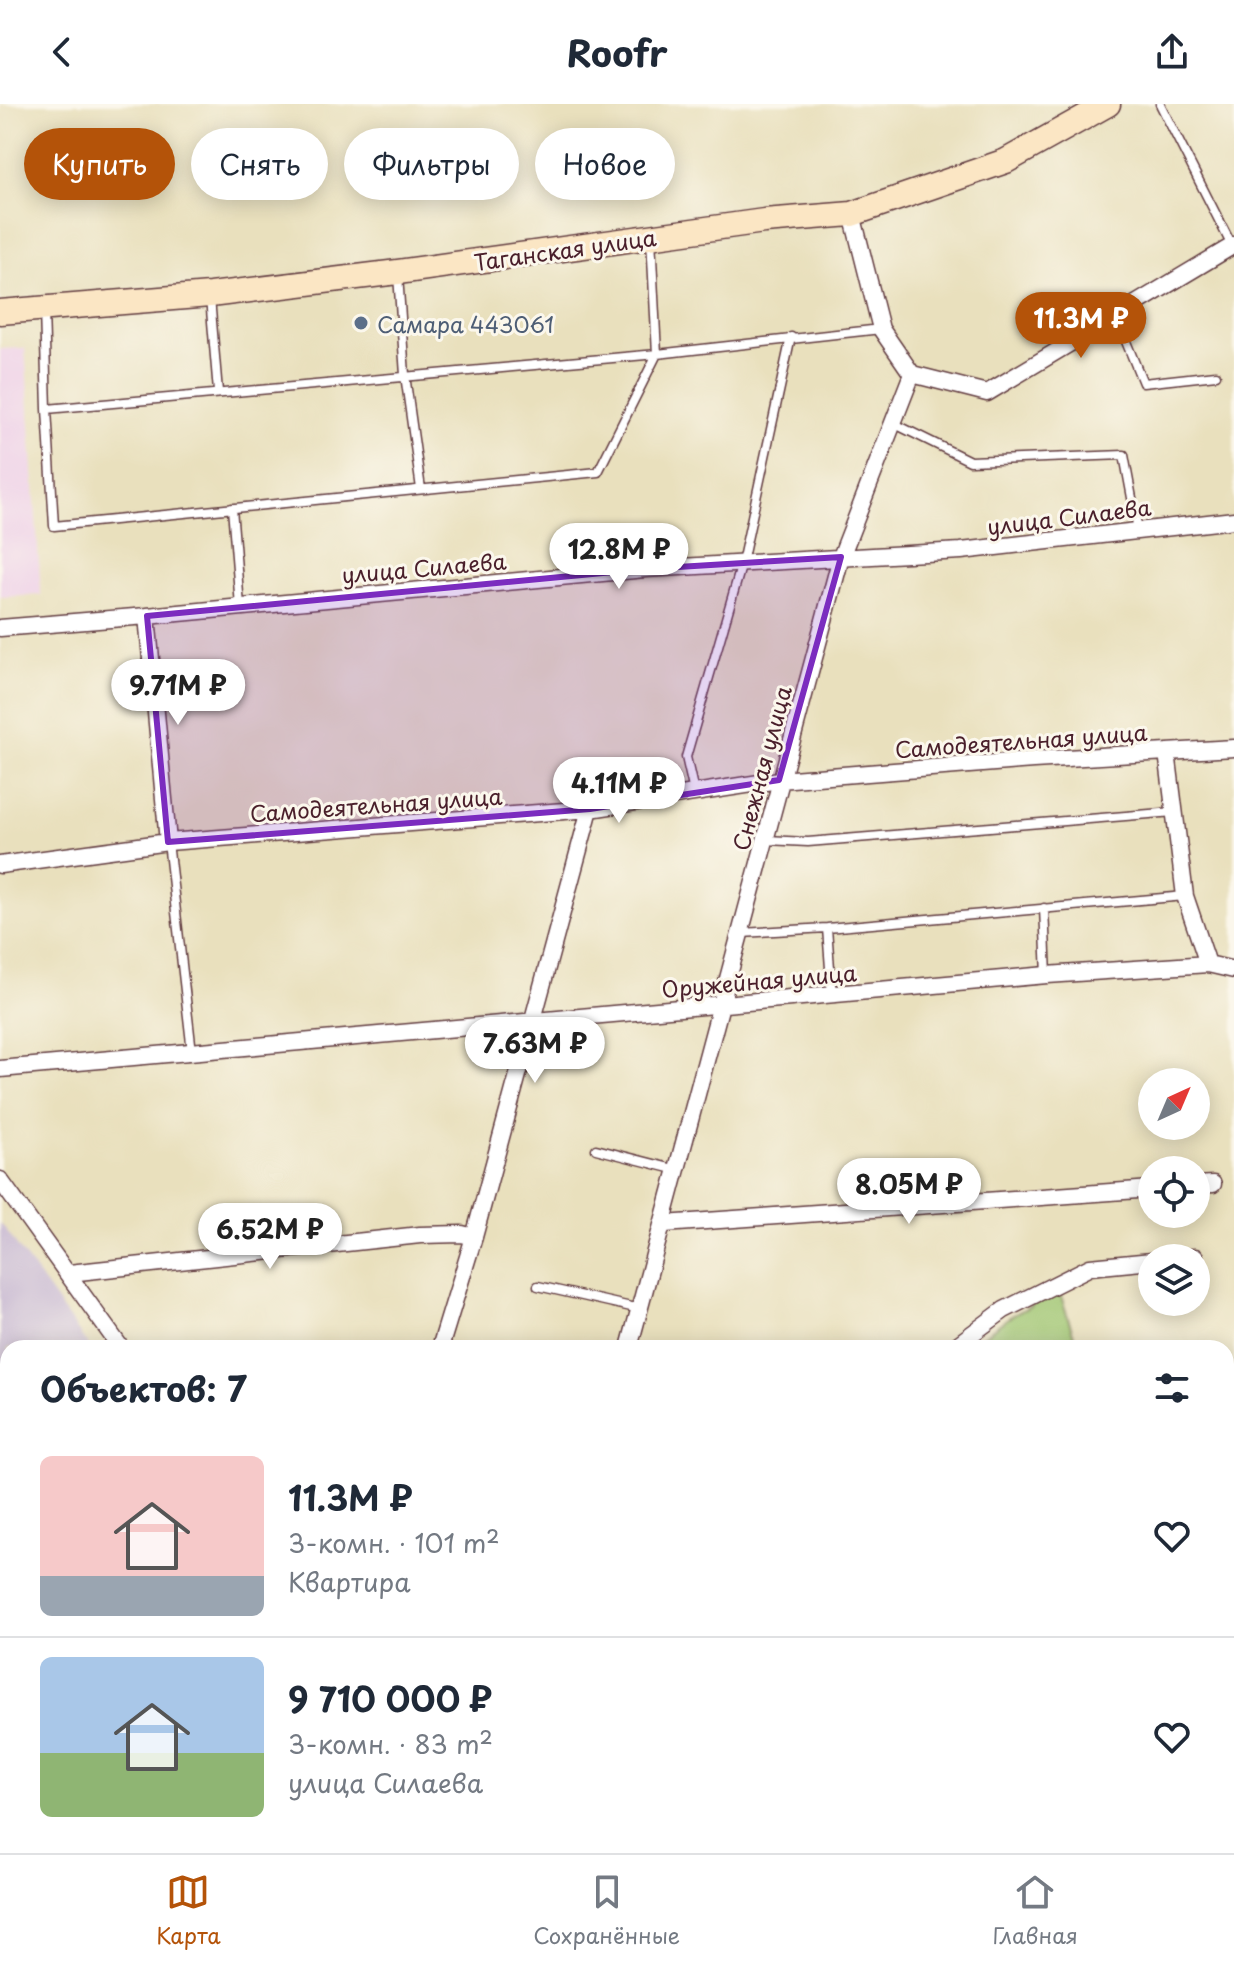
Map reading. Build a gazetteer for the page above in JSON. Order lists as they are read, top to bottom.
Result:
{
  "streets": {
    "main road": ["Таганская улица"],
    "street": [
      "улица Силаева",
      "Самодеятельная улица",
      "Снежная улица",
      "Оружейная улица"
    ]
  },
  "crossings": [
    ["улица Силаева", "Снежная улица"],
    ["Самодеятельная улица", "Снежная улица"],
    ["Снежная улица", "Оружейная улица"]
  ],
  "places": ["Самара 443061"],
  "north": "top right",
  "page": {
    "header": "Roofr",
    "chip": [
      "Купить",
      "Снять",
      "Фильтры",
      "Новое"
    ],
    "price": [
      "11.3M ₽",
      "12.8M ₽",
      "9.71M ₽",
      "4.11M ₽",
      "7.63M ₽",
      "8.05M ₽",
      "6.52M ₽"
    ],
    "heading": "Объектов: 7",
    "list": [
      {
        "name": "11.3M ₽",
        "note": "3-комн. · 101 m² · Квартира"
      },
      {
        "name": "9 710 000 ₽",
        "note": "3-комн. · 83 m² · улица Силаева"
      }
    ],
    "tabs": ["Карта", "Сохранённые", "Главная"]
  }
}
